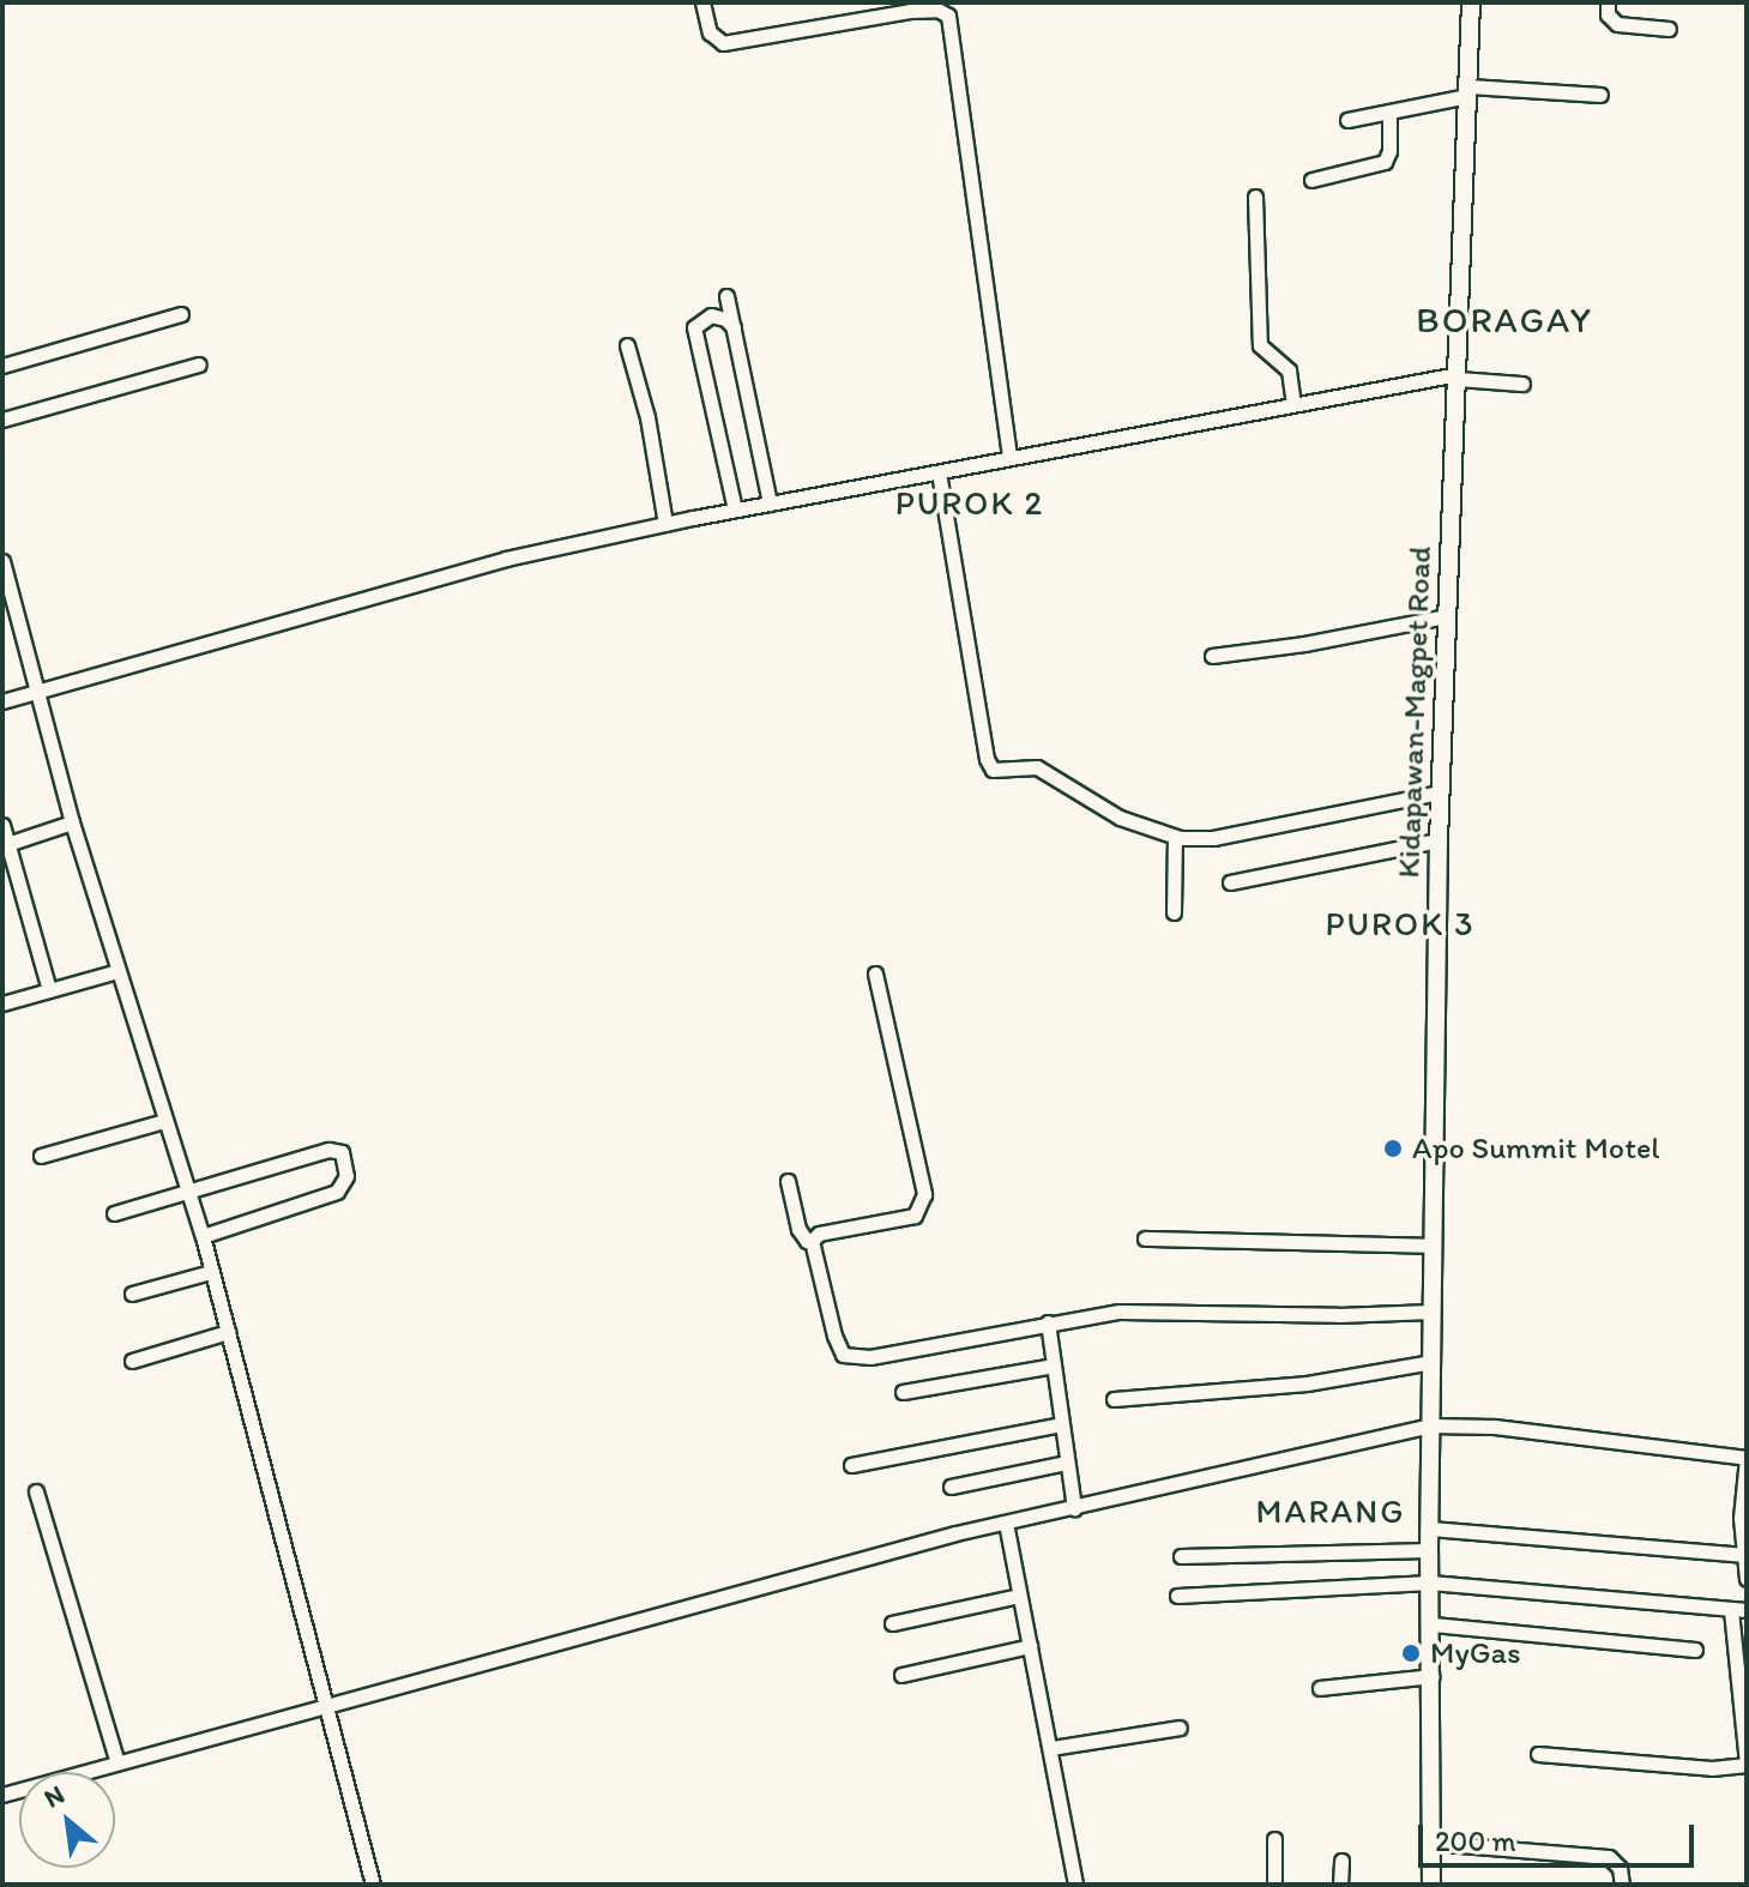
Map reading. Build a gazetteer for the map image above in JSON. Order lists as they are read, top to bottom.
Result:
{
  "streets": {
    "main road": ["Kidapawan-Magpet Road"]
  },
  "districts": [
    "BORAGAY",
    "PUROK 2",
    "PUROK 3",
    "MARANG"
  ],
  "places": ["Apo Summit Motel", "MyGas"],
  "scale_bar": "200 m",
  "north": "top left"
}
